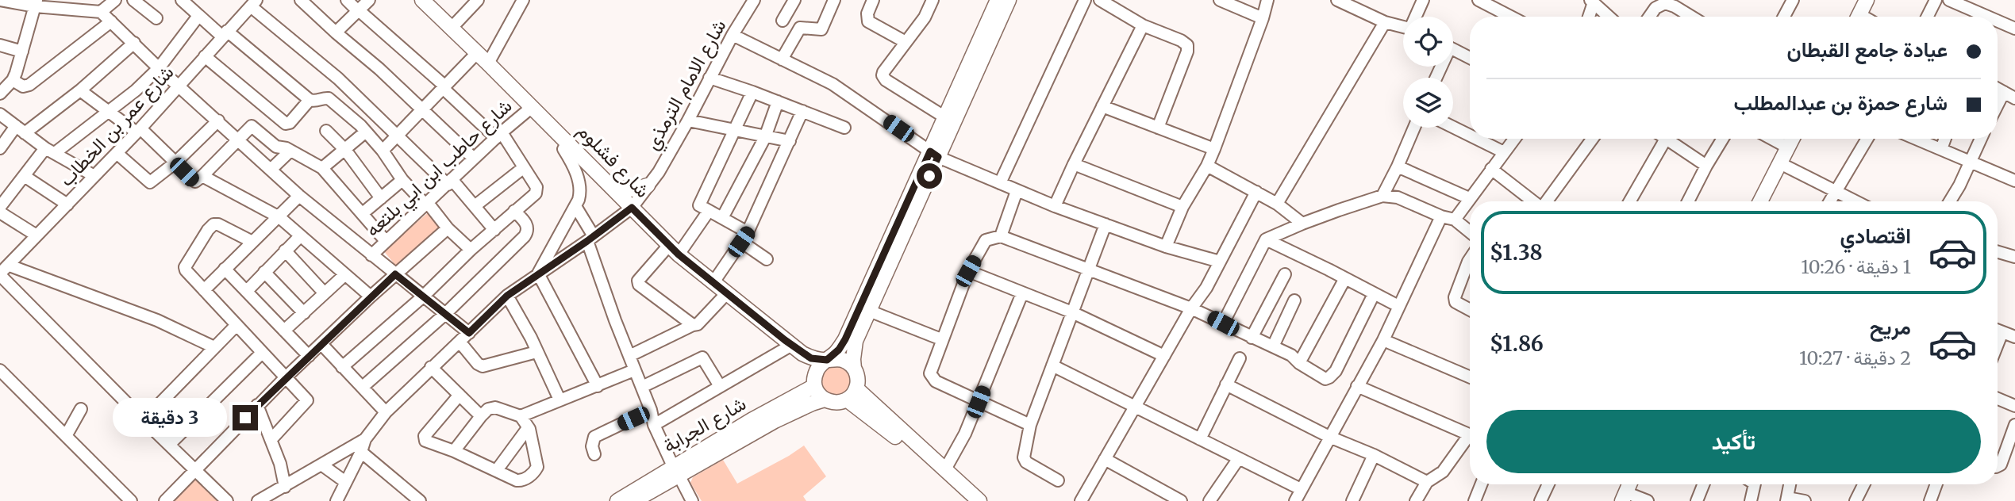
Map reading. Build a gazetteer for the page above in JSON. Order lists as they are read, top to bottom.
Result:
{
  "streets": {
    "main road": ["شارع فشلوم", "شارع الجرابة"],
    "street": ["شارع الامام الترمذي", "شارع عمر بن الخطاب", "شارع حاطب ابن ابي بلتعه"]
  },
  "crossings": [
    ["شارع الامام الترمذي", "شارع فشلوم"],
    ["شارع فشلوم", "شارع حاطب ابن ابي بلتعه"]
  ],
  "page": {
    "banner": ["عيادة جامع القبطان", "شارع حمزة بن عبدالمطلب"],
    "list": [
      {
        "name": "اقتصادي",
        "note": "1 دقيقة · 10:26",
        "value": "$1.38"
      },
      {
        "name": "مريح",
        "note": "2 دقيقة · 10:27",
        "value": "$1.86"
      }
    ],
    "bubble": "3 دقيقة",
    "buttons": "تأكيد"
  }
}
